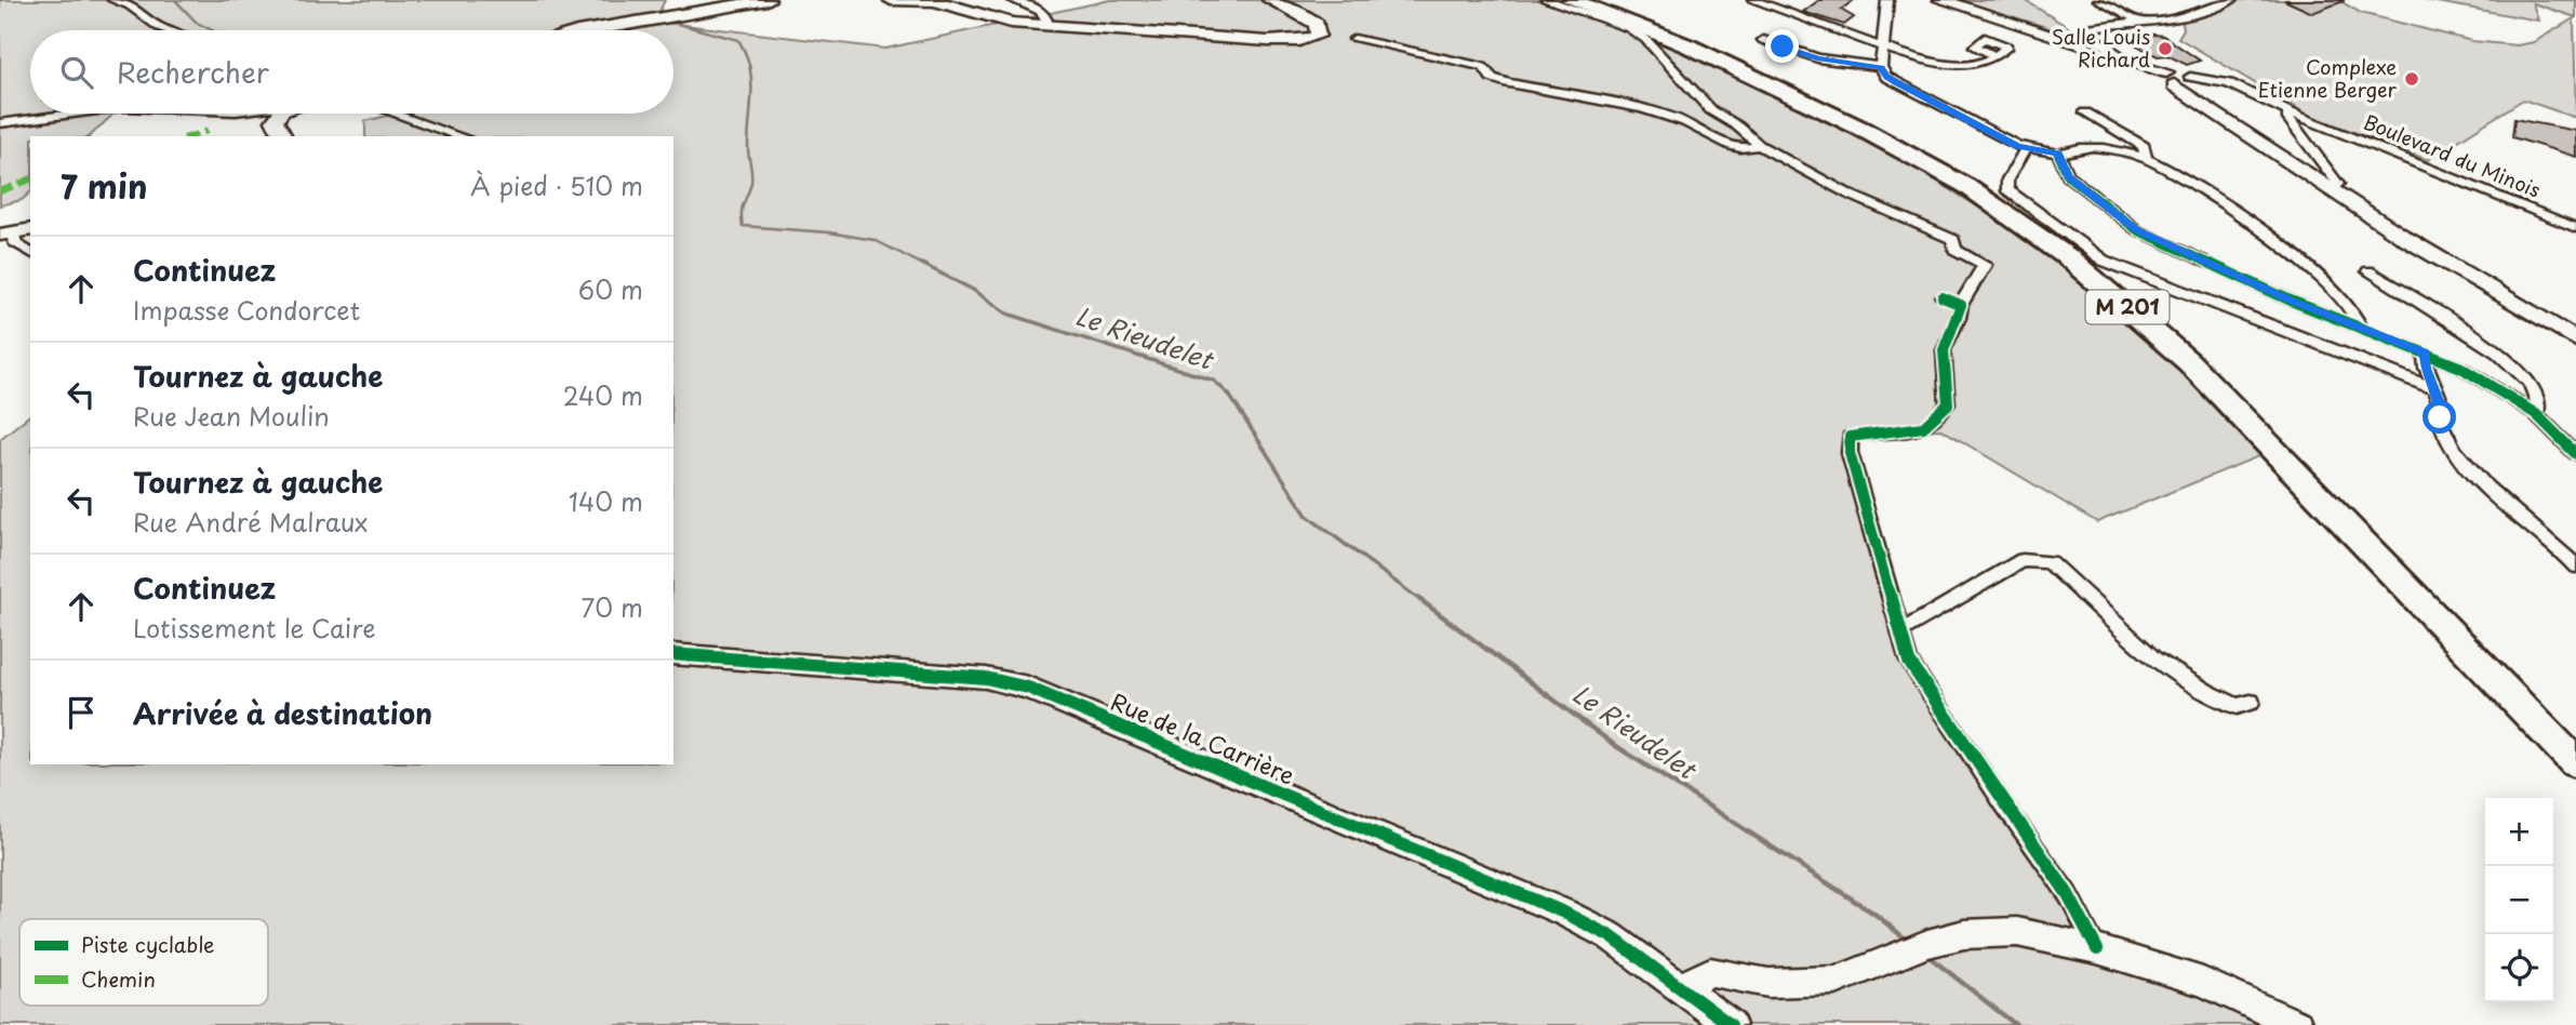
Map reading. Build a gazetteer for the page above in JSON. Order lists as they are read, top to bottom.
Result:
{
  "streets": {
    "highway": ["M 201"],
    "street": ["Boulevard du Minois", "Rue de la Carrière"]
  },
  "water": ["Le Rieudelet"],
  "places": ["Salle Louis Richard", "Complexe Etienne Berger"],
  "legend": ["Piste cyclable", "Chemin"],
  "page": {
    "search": "Rechercher",
    "heading": ["7 min", "À pied · 510 m"],
    "list": [
      ["Continuez", "Impasse Condorcet", "60 m"],
      ["Tournez à gauche", "Rue Jean Moulin", "240 m"],
      ["Tournez à gauche", "Rue André Malraux", "140 m"],
      ["Continuez", "Lotissement le Caire", "70 m"],
      "Arrivée à destination"
    ],
    "map_buttons": ["+", "−"]
  }
}
